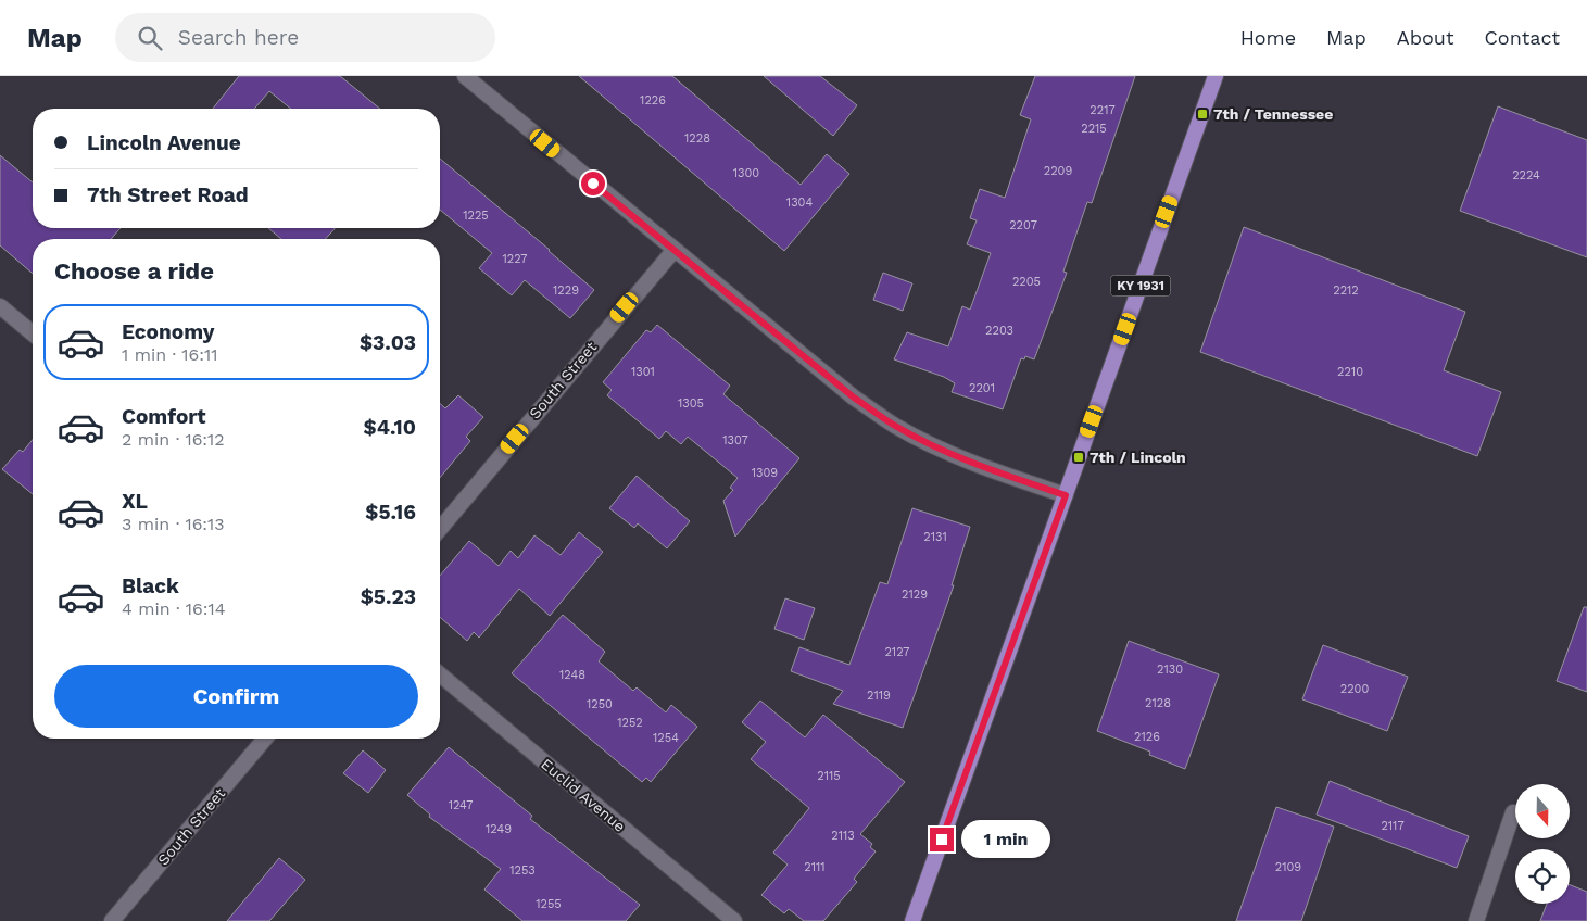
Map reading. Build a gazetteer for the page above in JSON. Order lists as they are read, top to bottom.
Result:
{
  "streets": {
    "main road": ["KY 1931"],
    "street": ["South Street", "Euclid Avenue"]
  },
  "places": {
    "transit": ["7th / Tennessee", "7th / Lincoln"]
  },
  "house_numbers": [
    "1226",
    "2217",
    "2215",
    "1228",
    "2209",
    "1300",
    "2224",
    "1304",
    "1225",
    "2207",
    "1227",
    "2205",
    "1229",
    "2212",
    "2203",
    "1301",
    "2210",
    "2201",
    "1305",
    "1307",
    "1309",
    "2131",
    "2129",
    "2127",
    "2130",
    "1248",
    "2200",
    "2119",
    "2128",
    "1250",
    "1252",
    "2126",
    "1254",
    "2115",
    "1247",
    "2117",
    "1249",
    "2113",
    "2111",
    "2109",
    "1253",
    "1255"
  ],
  "north": "bottom",
  "page": {
    "header": "Map",
    "search": "Search here",
    "nav": [
      "Home",
      "Map",
      "About",
      "Contact"
    ],
    "banner": ["Lincoln Avenue", "7th Street Road"],
    "heading": "Choose a ride",
    "list": [
      {
        "name": "Economy",
        "note": "1 min · 16:11",
        "value": "$3.03"
      },
      {
        "name": "Comfort",
        "note": "2 min · 16:12",
        "value": "$4.10"
      },
      {
        "name": "XL",
        "note": "3 min · 16:13",
        "value": "$5.16"
      },
      {
        "name": "Black",
        "note": "4 min · 16:14",
        "value": "$5.23"
      }
    ],
    "buttons": "Confirm",
    "bubble": "1 min"
  }
}
